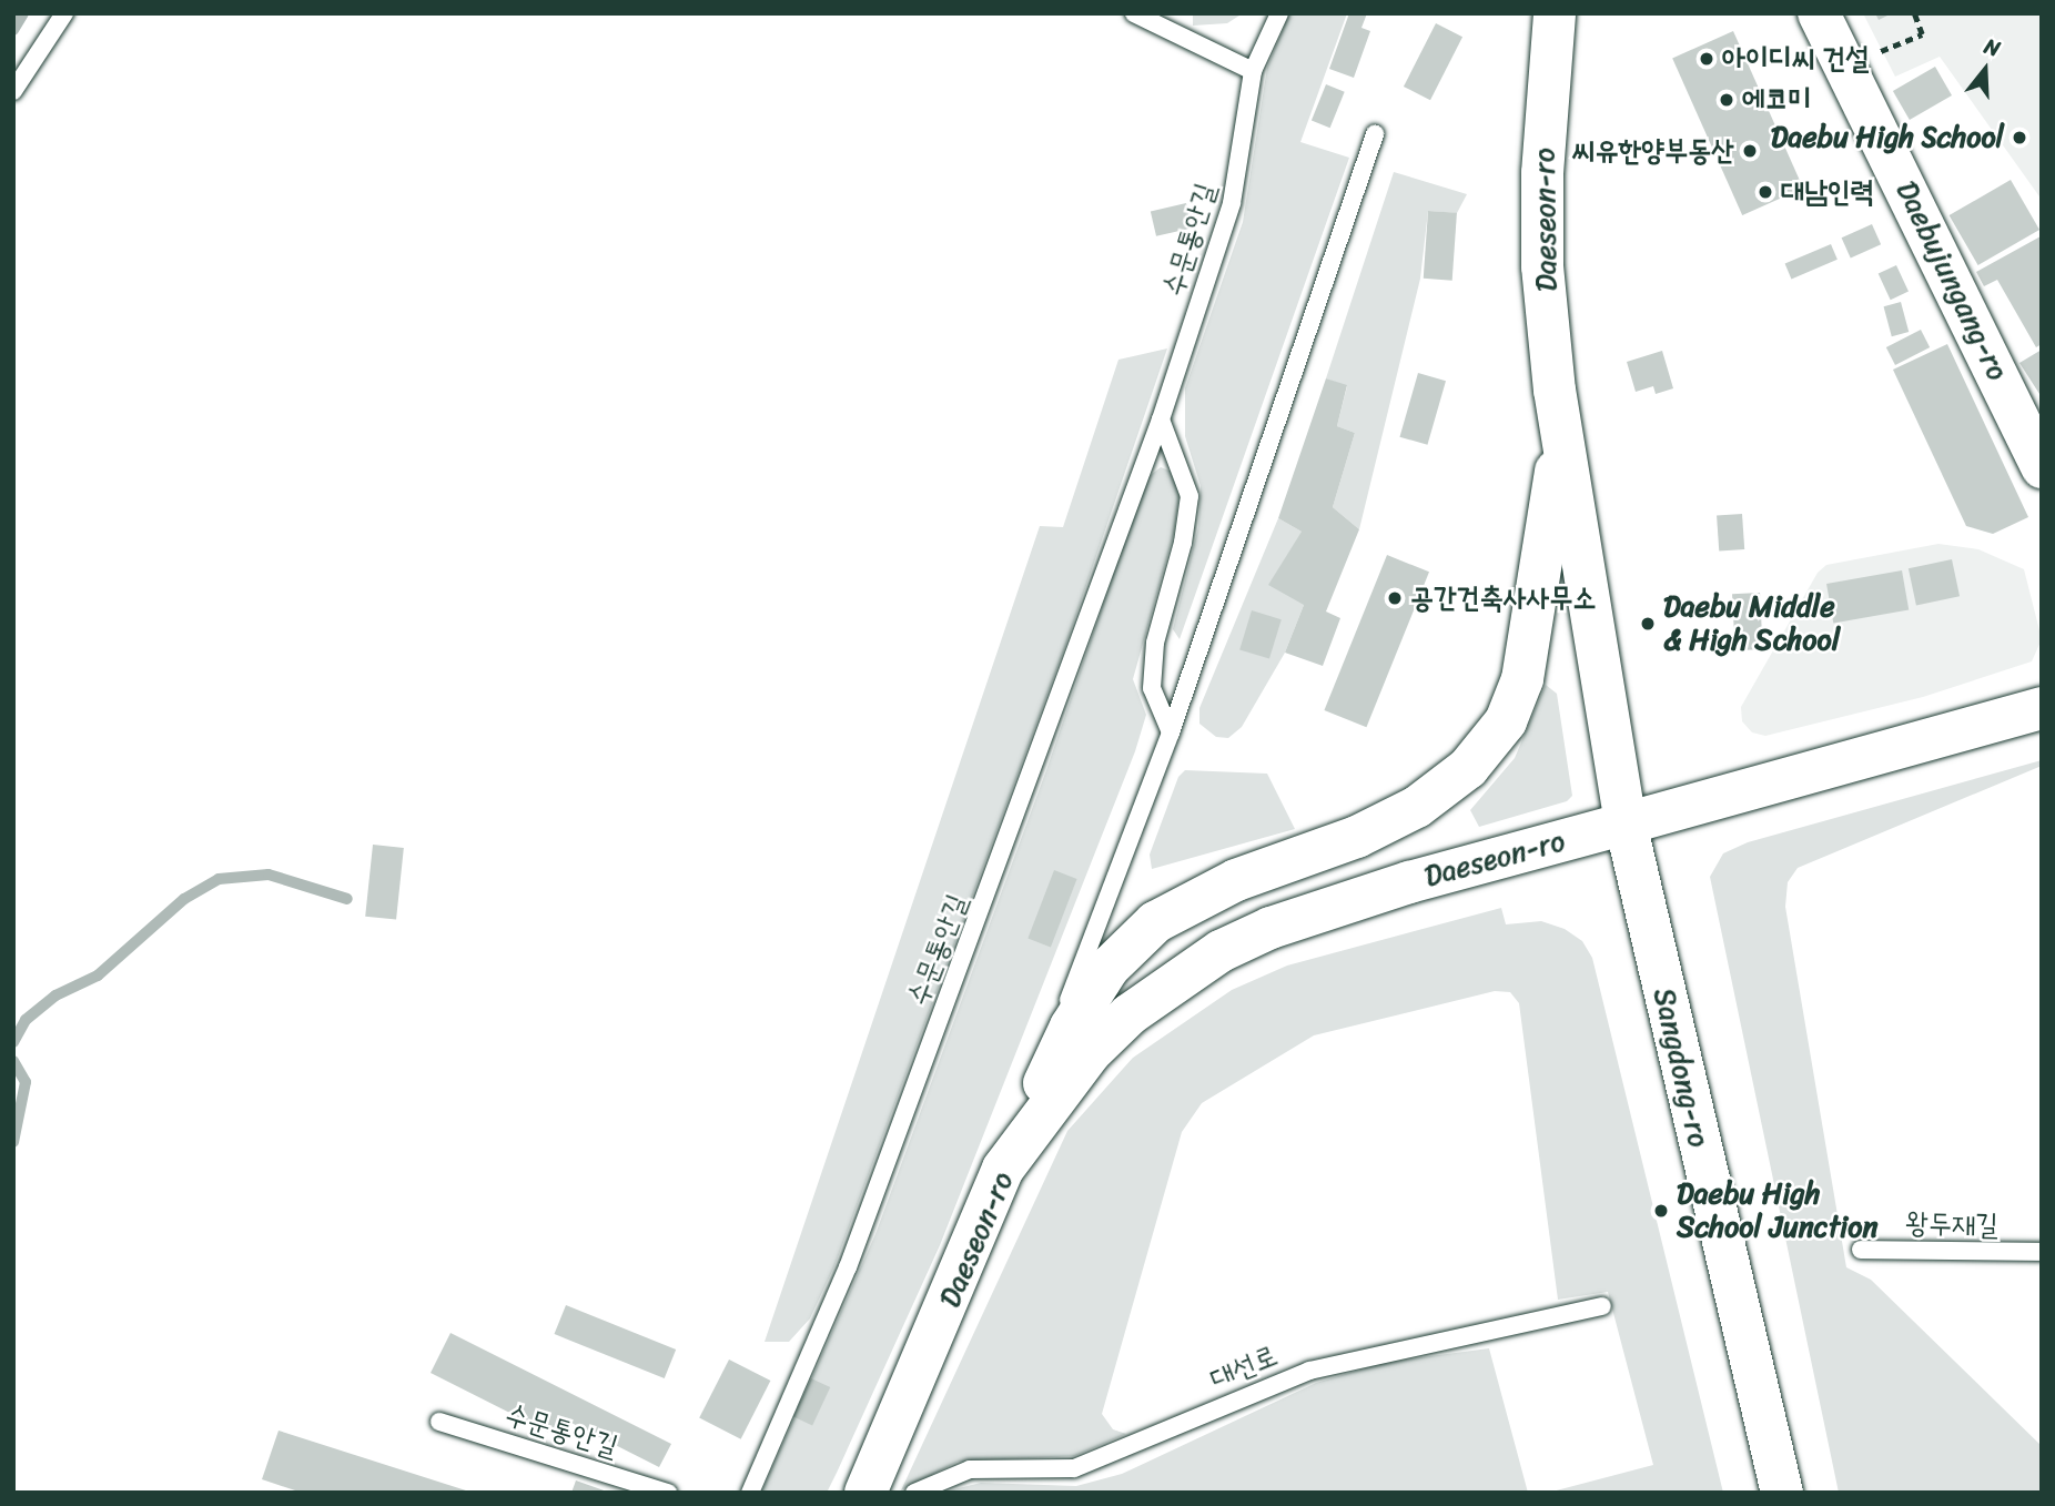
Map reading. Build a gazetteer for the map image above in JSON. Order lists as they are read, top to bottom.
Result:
{
  "streets": {
    "street": ["Daeseon-ro", "Daebujungang-ro", "Sangdong-ro"],
    "lane": ["수문통안길", "왕두재길", "대선로"]
  },
  "crossings": [
    ["Daeseon-ro", "Sangdong-ro"]
  ],
  "places": [
    "아이디씨 건설",
    "에코미",
    "Daebu High School",
    "씨유한양부동산",
    "대남인력",
    "공간건축사사무소",
    "Daebu Middle & High School",
    "Daebu High School Junction"
  ],
  "north": "top"
}
